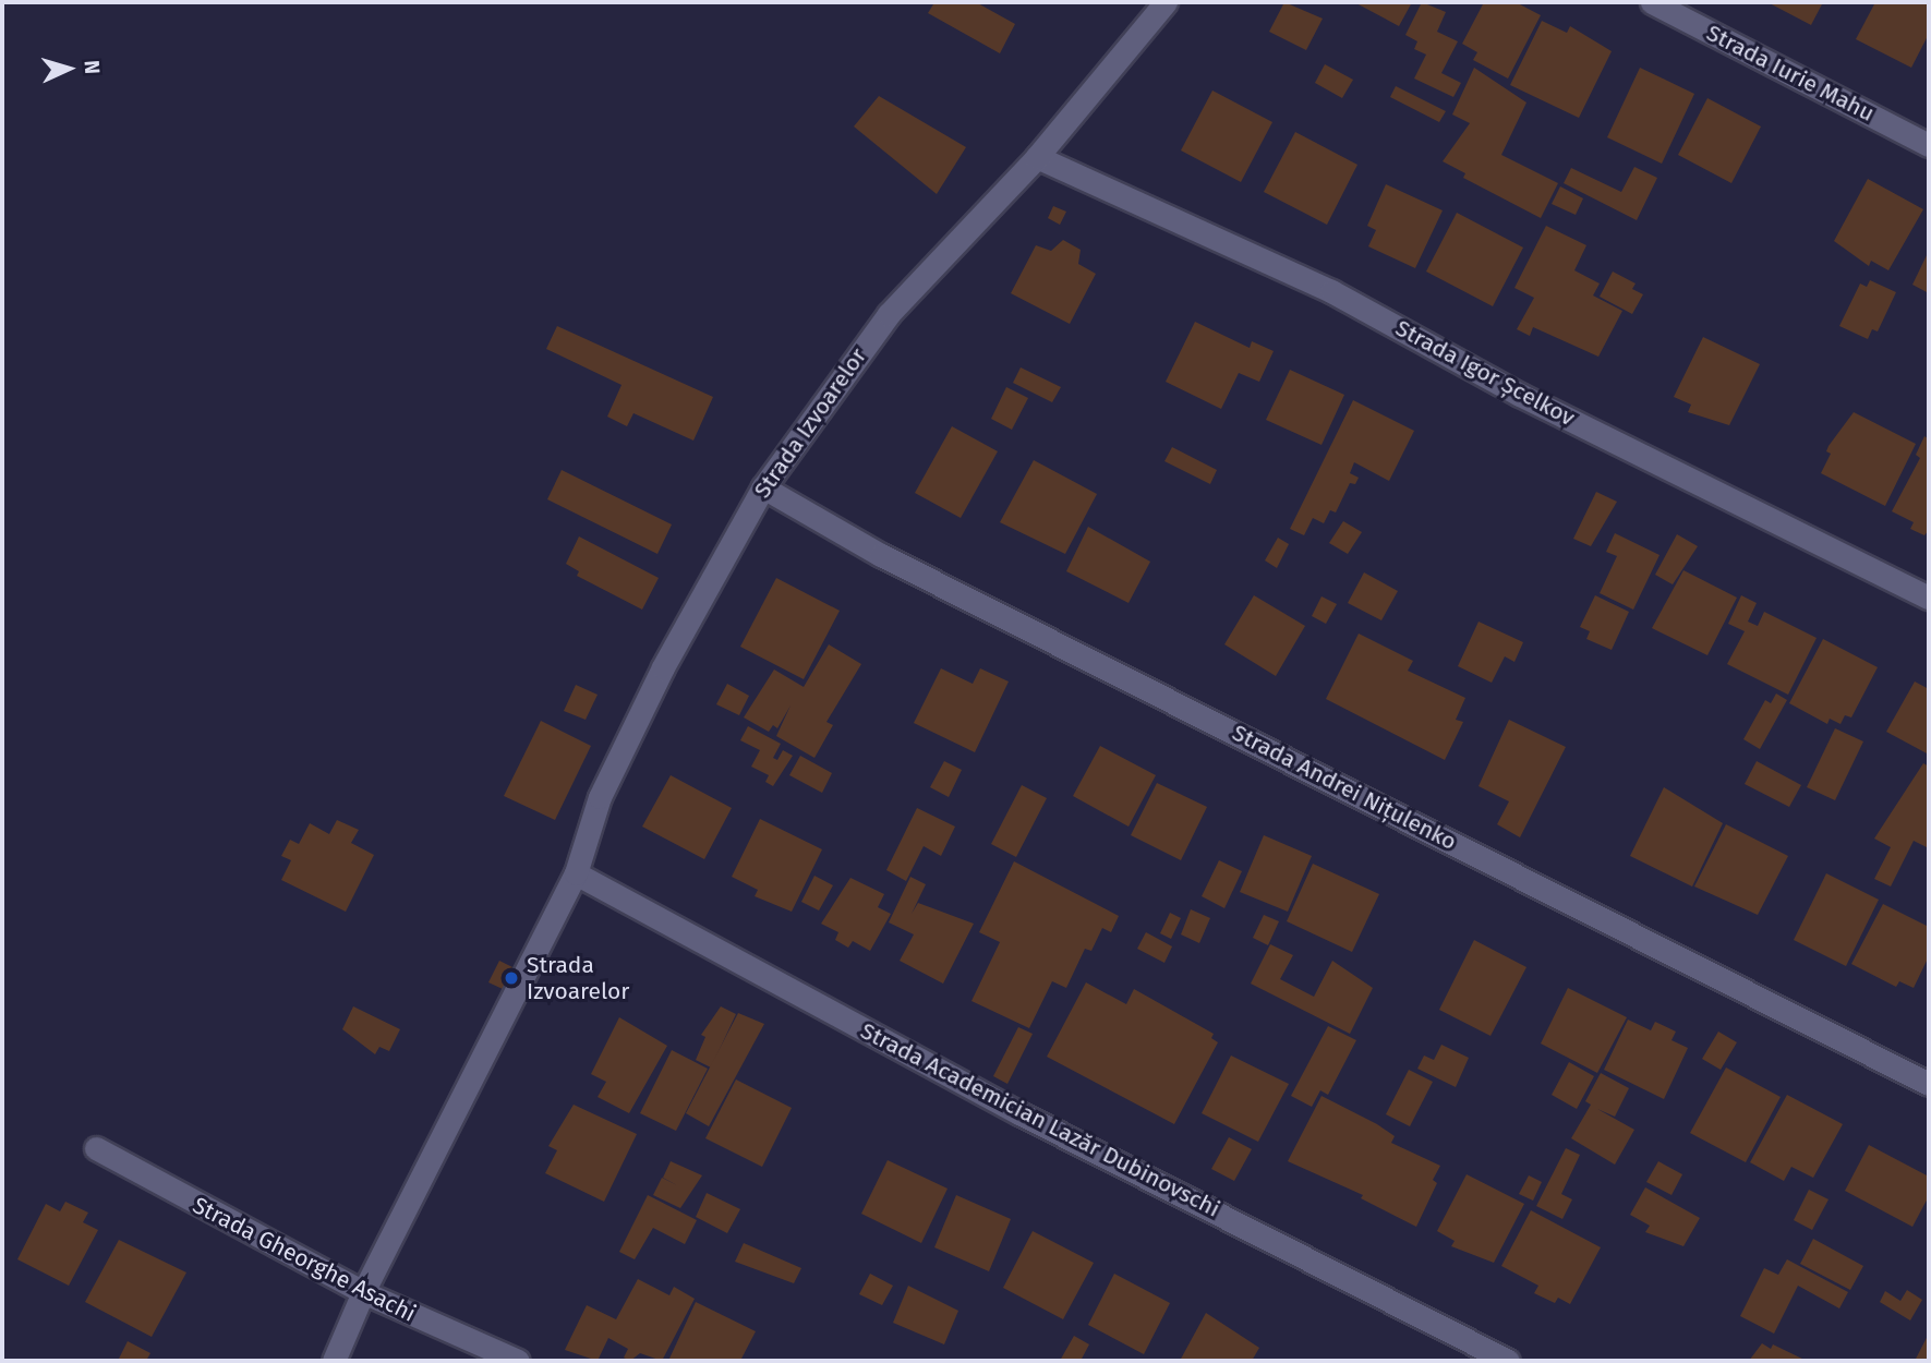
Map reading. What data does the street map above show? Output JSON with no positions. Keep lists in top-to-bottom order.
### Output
{
  "streets": {
    "street": [
      "Strada Iurie Mahu",
      "Strada Igor Șсelkov",
      "Strada Izvoarelor",
      "Strada Andrei Nițulenko",
      "Strada Academician Lazăr Dubinovschi",
      "Strada Gheorghe Asachi"
    ]
  },
  "crossings": [
    ["Strada Igor Șсelkov", "Strada Izvoarelor"],
    ["Strada Izvoarelor", "Strada Andrei Nițulenko"],
    ["Strada Izvoarelor", "Strada Academician Lazăr Dubinovschi"],
    ["Strada Izvoarelor", "Strada Gheorghe Asachi"]
  ],
  "places": ["Strada Izvoarelor"],
  "north": "right"
}
